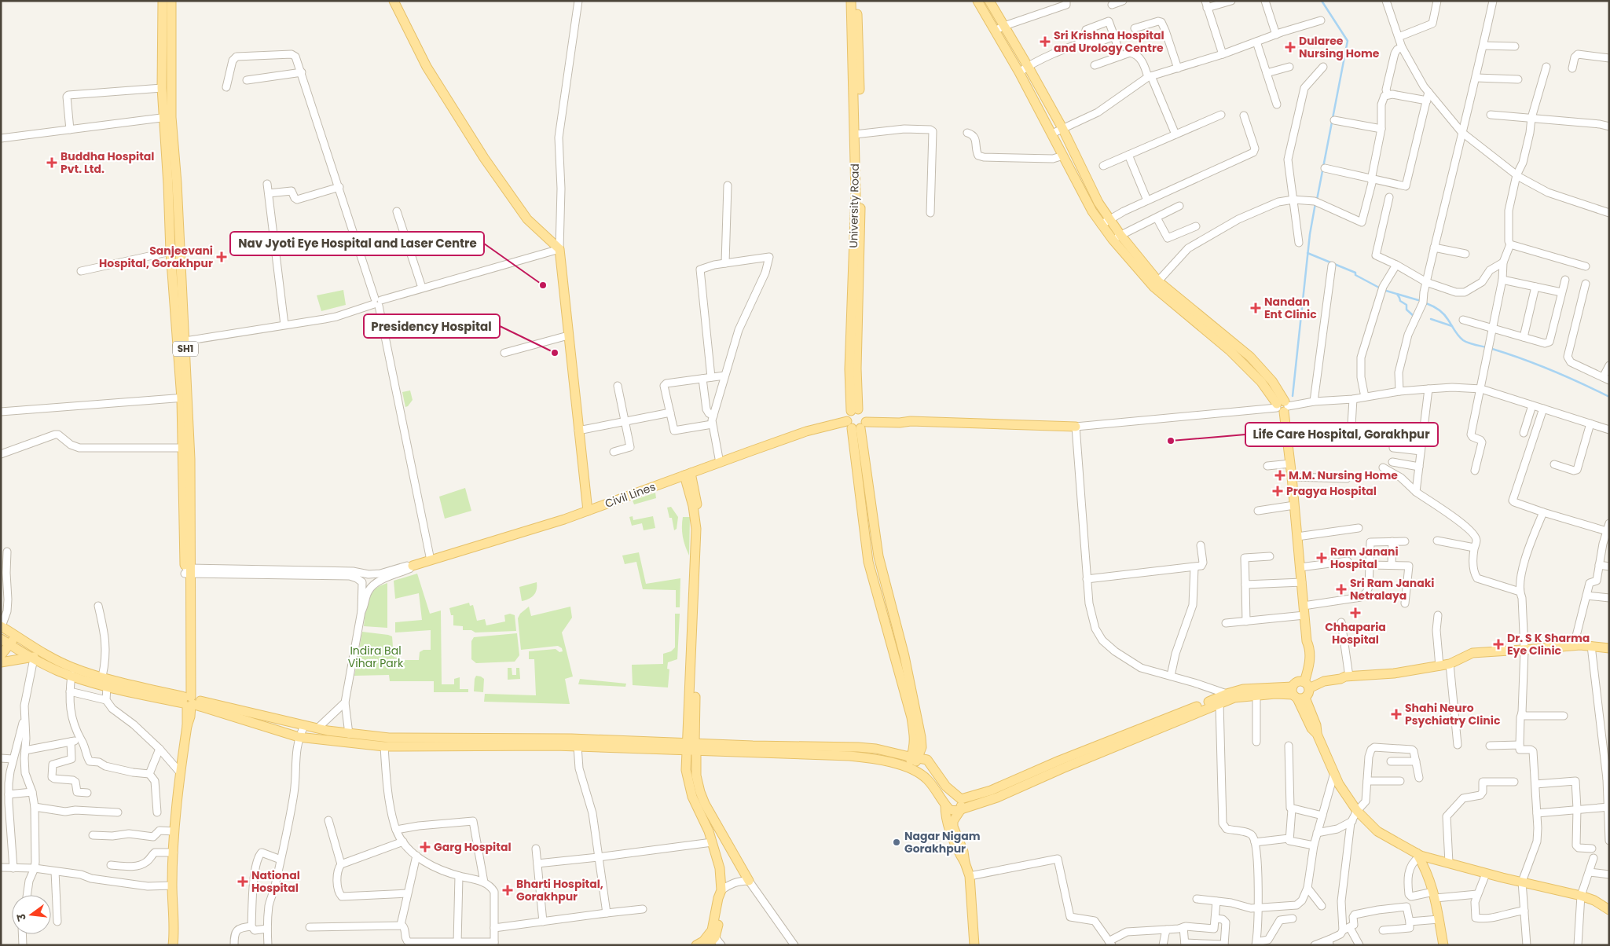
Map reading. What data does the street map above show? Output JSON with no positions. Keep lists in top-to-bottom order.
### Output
{
  "streets": {
    "main road": ["University Road", "SH1", "Civil Lines"]
  },
  "parks": ["Indira Bal Vihar Park"],
  "places": {
    "health": [
      "Sri Krishna Hospital and Urology Centre",
      "Dularee Nursing Home",
      "Buddha Hospital Pvt. Ltd.",
      "Sanjeevani Hospital, Gorakhpur",
      "Nandan Ent Clinic",
      "M.M. Nursing Home",
      "Pragya Hospital",
      "Ram Janani Hospital",
      "Sri Ram Janaki Netralaya",
      "Chhaparia Hospital",
      "Dr. S K Sharma Eye Clinic",
      "Shahi Neuro Psychiatry Clinic",
      "Garg Hospital",
      "National Hospital",
      "Bharti Hospital, Gorakhpur"
    ],
    "other": [
      "Nav Jyoti Eye Hospital and Laser Centre",
      "Presidency Hospital",
      "Life Care Hospital, Gorakhpur",
      "Nagar Nigam Gorakhpur"
    ]
  },
  "north": "left"
}
